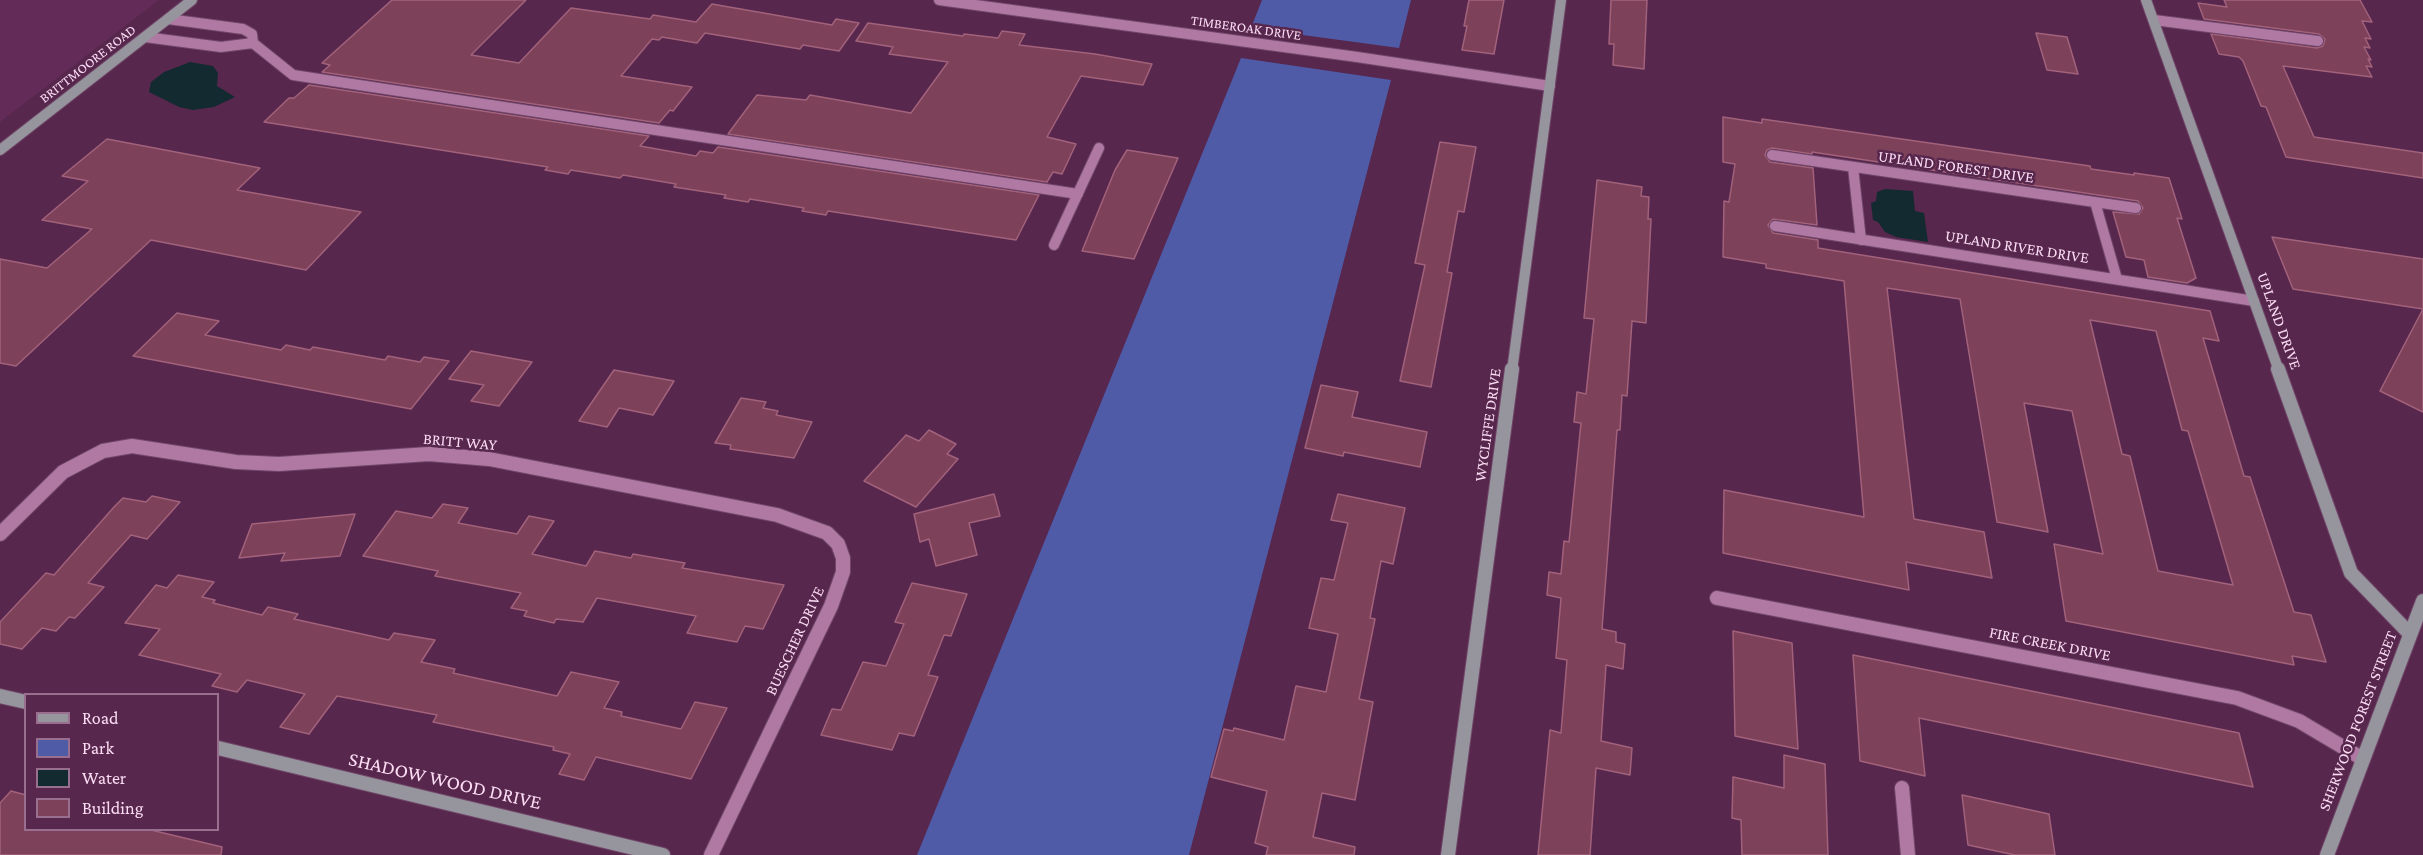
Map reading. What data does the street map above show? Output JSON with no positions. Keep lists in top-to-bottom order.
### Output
{
  "streets": {
    "street": [
      "TIMBEROAK DRIVE",
      "BRITTMOORE ROAD",
      "UPLAND FOREST DRIVE",
      "UPLAND RIVER DRIVE",
      "UPLAND DRIVE",
      "WYCLIFFE DRIVE",
      "BRITT WAY",
      "BUESCHER DRIVE",
      "FIRE CREEK DRIVE",
      "SHERWOOD FOREST STREET",
      "SHADOW WOOD DRIVE"
    ]
  },
  "crossings": [
    ["TIMBEROAK DRIVE", "WYCLIFFE DRIVE"],
    ["UPLAND RIVER DRIVE", "UPLAND DRIVE"],
    ["UPLAND DRIVE", "SHERWOOD FOREST STREET"],
    ["BRITT WAY", "BUESCHER DRIVE"],
    ["FIRE CREEK DRIVE", "SHERWOOD FOREST STREET"]
  ],
  "legend": [
    "Road",
    "Park",
    "Water",
    "Building"
  ]
}
